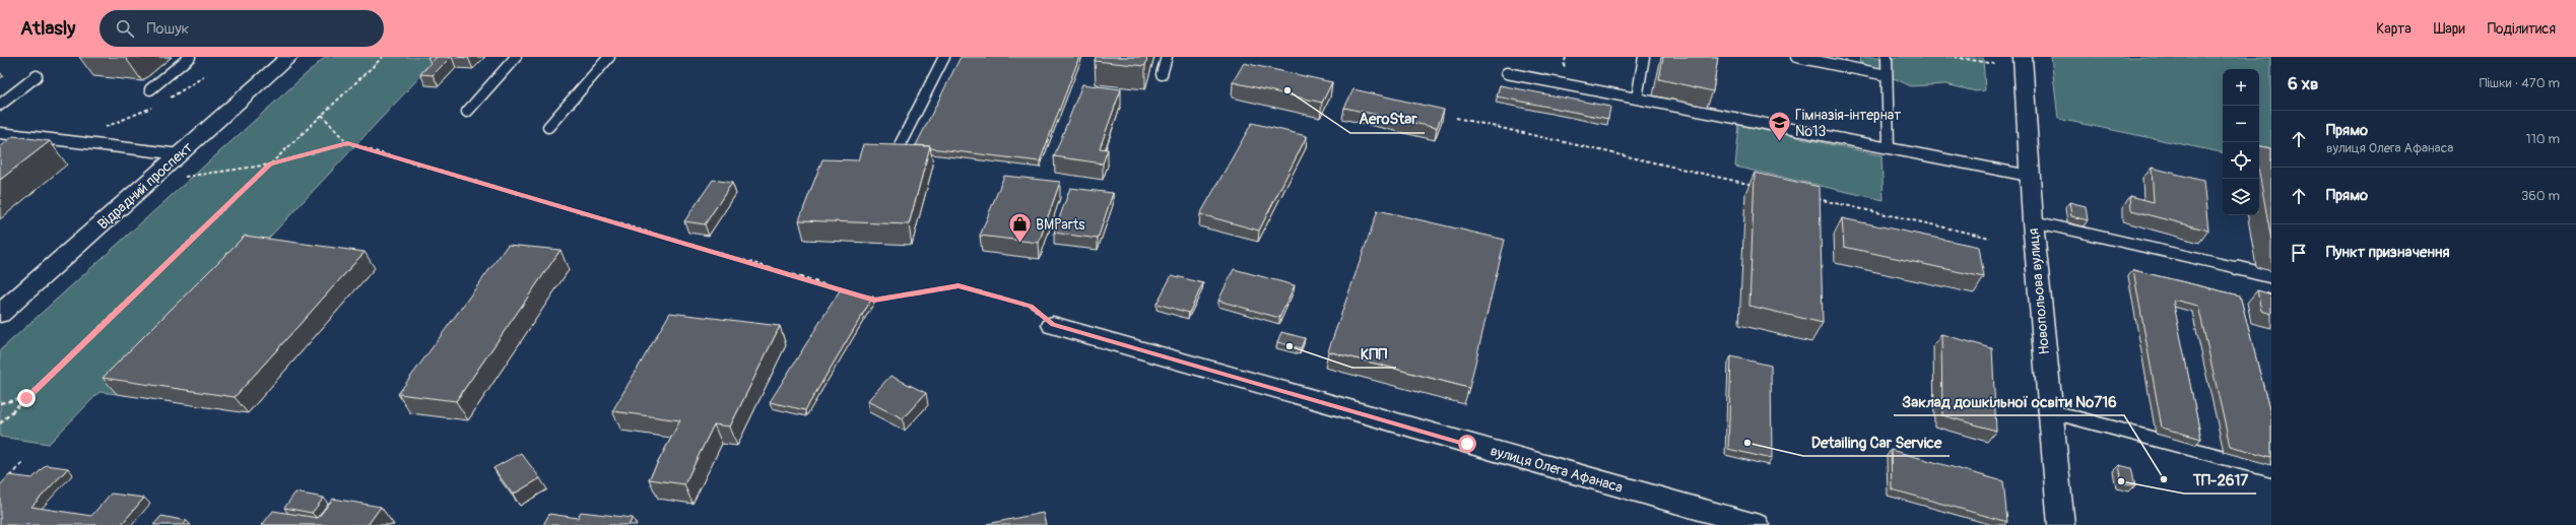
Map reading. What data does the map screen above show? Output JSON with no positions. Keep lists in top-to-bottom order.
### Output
{
  "streets": {
    "street": ["Відрадний проспект", "Новопольова вулиця", "вулиця Олега Афанаса"]
  },
  "places": {
    "other": [
      "AeroStar",
      "КПП",
      "Detailing Car Service",
      "Заклад дошкільної освіти №716",
      "ТП-2617"
    ],
    "school or university": ["Гімназія-інтернат №13"],
    "shop": ["BMParts"]
  },
  "page": {
    "header": "Atlasly",
    "search": "Пошук",
    "nav": ["Карта", "Шари", "Поділитися"],
    "heading": ["6 хв", "Пішки · 470 m"],
    "map_buttons": ["+", "−"],
    "list": [
      ["Прямо", "вулиця Олега Афанаса", "110 m"],
      ["Прямо", "360 m"],
      "Пункт призначення"
    ]
  }
}
